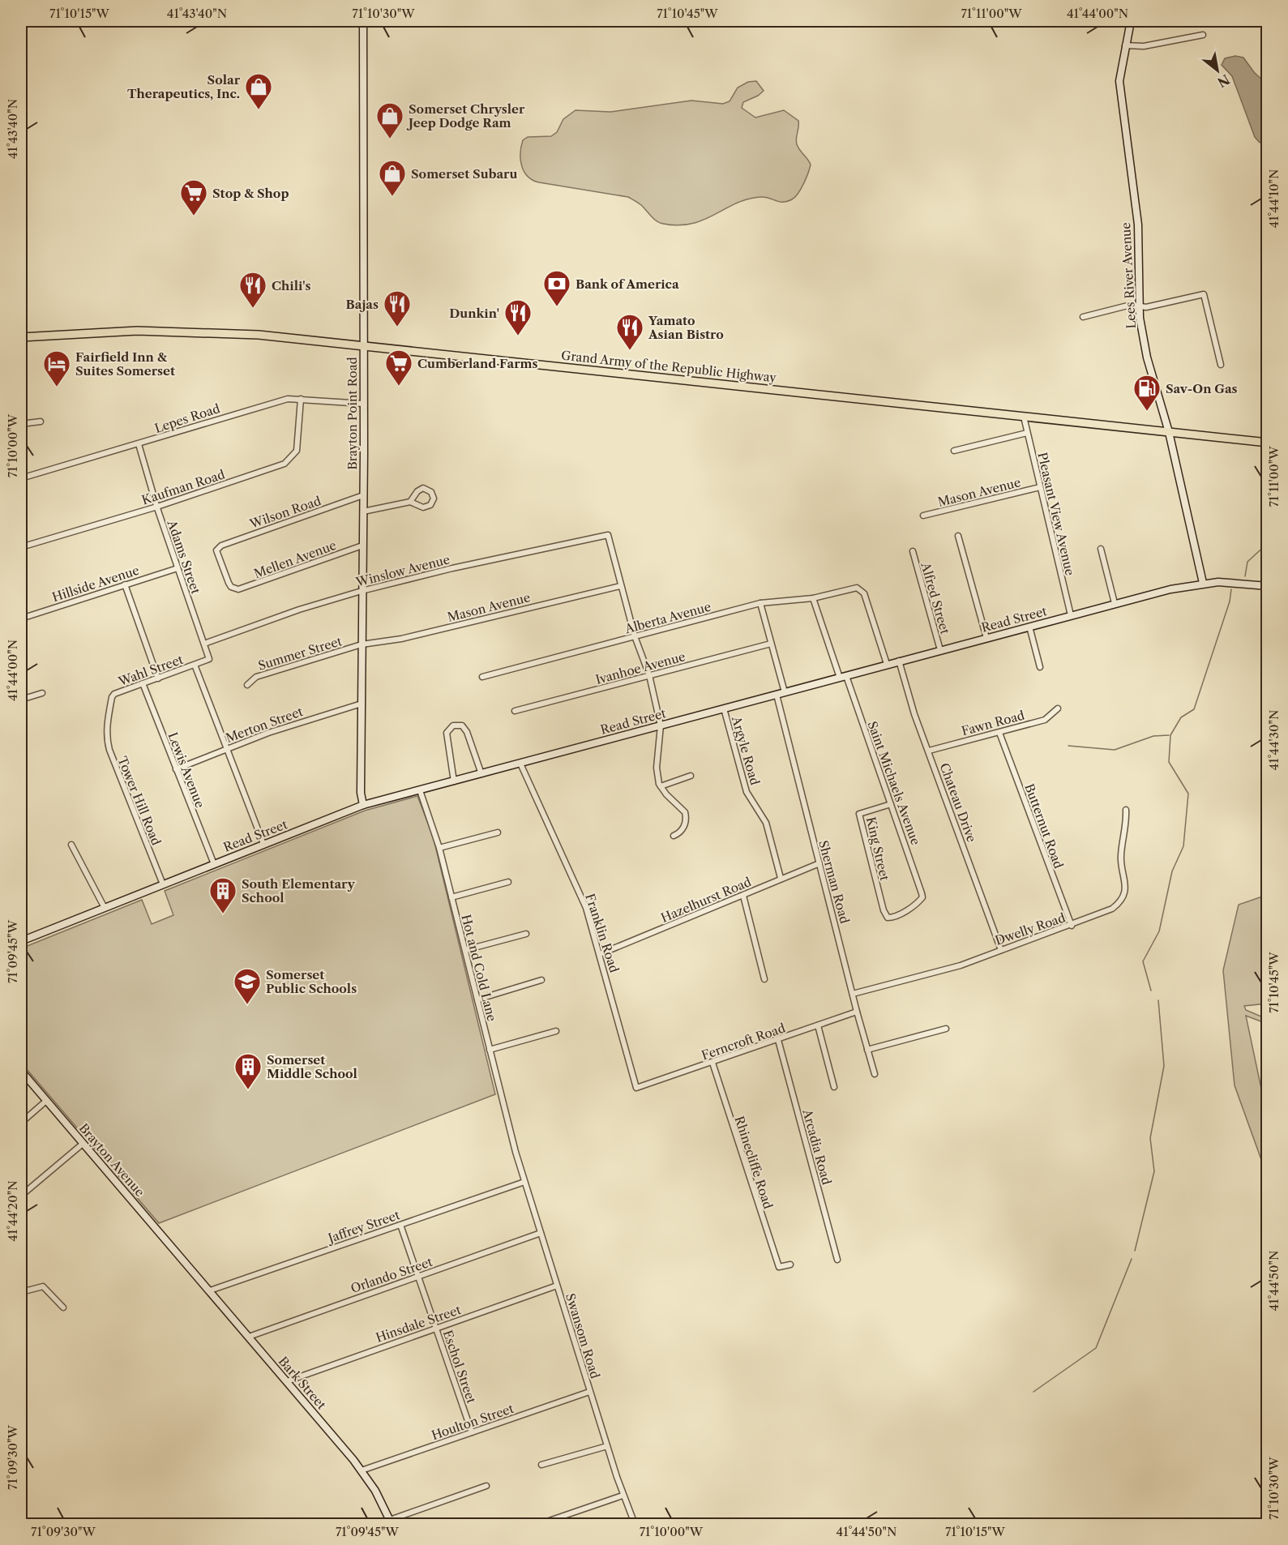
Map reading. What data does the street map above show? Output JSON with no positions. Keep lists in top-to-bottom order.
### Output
{
  "streets": {
    "main road": [
      "Lees River Avenue",
      "Grand Army of the Republic Highway",
      "Brayton Point Road",
      "Read Street",
      "Brayton Avenue",
      "Bark Street"
    ],
    "street": [
      "Lepes Road",
      "Kaufman Road",
      "Mason Avenue",
      "Wilson Road",
      "Pleasant View Avenue",
      "Adams Street",
      "Mellen Avenue",
      "Winslow Avenue",
      "Hillside Avenue",
      "Alfred Street",
      "Alberta Avenue",
      "Summer Street",
      "Ivanhoe Avenue",
      "Wahl Street",
      "Fawn Road",
      "Merton Street",
      "Argyle Road",
      "Lewis Avenue",
      "Saint Michaels Avenue",
      "Tower Hill Road",
      "Chateau Drive",
      "Butternut Road",
      "King Street",
      "Sherman Road",
      "Hazelhurst Road",
      "Dwelly Road",
      "Franklin Road",
      "Hot and Cold Lane",
      "Ferncroft Road",
      "Arcadia Road",
      "Rhinecliffe Road",
      "Jaffrey Street",
      "Orlando Street",
      "Hinsdale Street",
      "Swansom Road",
      "Eschol Street",
      "Houlton Street"
    ]
  },
  "crossings": [
    ["Lees River Avenue", "Grand Army of the Republic Highway"],
    ["Lees River Avenue", "Read Street"],
    ["Grand Army of the Republic Highway", "Brayton Point Road"],
    ["Grand Army of the Republic Highway", "Pleasant View Avenue"],
    ["Brayton Point Road", "Lepes Road"],
    ["Brayton Point Road", "Mason Avenue"],
    ["Brayton Point Road", "Wilson Road"],
    ["Brayton Point Road", "Mellen Avenue"],
    ["Brayton Point Road", "Winslow Avenue"],
    ["Brayton Point Road", "Read Street"],
    ["Brayton Point Road", "Summer Street"],
    ["Brayton Point Road", "Merton Street"],
    ["Lepes Road", "Kaufman Road"],
    ["Lepes Road", "Adams Street"],
    ["Kaufman Road", "Adams Street"],
    ["Mason Avenue", "Pleasant View Avenue"],
    ["Mason Avenue", "Winslow Avenue"],
    ["Mason Avenue", "Summer Street"],
    ["Wilson Road", "Mellen Avenue"],
    ["Pleasant View Avenue", "Read Street"],
    ["Adams Street", "Winslow Avenue"],
    ["Adams Street", "Hillside Avenue"],
    ["Adams Street", "Wahl Street"],
    ["Alfred Street", "Read Street"],
    ["Alberta Avenue", "Read Street"],
    ["Alberta Avenue", "Saint Michaels Avenue"],
    ["Read Street", "Argyle Road"],
    ["Read Street", "Lewis Avenue"],
    ["Read Street", "Saint Michaels Avenue"],
    ["Read Street", "Tower Hill Road"],
    ["Read Street", "Chateau Drive"],
    ["Read Street", "Sherman Road"],
    ["Read Street", "Franklin Road"],
    ["Read Street", "Hot and Cold Lane"],
    ["Wahl Street", "Lewis Avenue"],
    ["Wahl Street", "Tower Hill Road"],
    ["Fawn Road", "Chateau Drive"],
    ["Fawn Road", "Butternut Road"],
    ["Merton Street", "Lewis Avenue"],
    ["Argyle Road", "Hazelhurst Road"],
    ["Saint Michaels Avenue", "King Street"],
    ["Chateau Drive", "Dwelly Road"],
    ["Butternut Road", "Dwelly Road"],
    ["Sherman Road", "Hazelhurst Road"],
    ["Sherman Road", "Dwelly Road"],
    ["Sherman Road", "Ferncroft Road"],
    ["Hazelhurst Road", "Franklin Road"],
    ["Franklin Road", "Ferncroft Road"],
    ["Hot and Cold Lane", "Swansom Road"],
    ["Ferncroft Road", "Arcadia Road"],
    ["Ferncroft Road", "Rhinecliffe Road"],
    ["Brayton Avenue", "Bark Street"],
    ["Jaffrey Street", "Swansom Road"],
    ["Jaffrey Street", "Eschol Street"],
    ["Jaffrey Street", "Bark Street"],
    ["Orlando Street", "Swansom Road"],
    ["Orlando Street", "Eschol Street"],
    ["Orlando Street", "Bark Street"],
    ["Hinsdale Street", "Swansom Road"],
    ["Hinsdale Street", "Eschol Street"],
    ["Hinsdale Street", "Bark Street"],
    ["Swansom Road", "Houlton Street"],
    ["Eschol Street", "Houlton Street"],
    ["Bark Street", "Houlton Street"]
  ],
  "places": {
    "shop": ["Solar Therapeutics, Inc.", "Somerset Chrysler Jeep Dodge Ram", "Somerset Subaru"],
    "supermarket": ["Stop & Shop", "Cumberland Farms"],
    "bank": ["Bank of America"],
    "restaurant": [
      "Chili's",
      "Bajas",
      "Dunkin'",
      "Yamato Asian Bistro"
    ],
    "hotel": ["Fairfield Inn & Suites Somerset"],
    "fuel station": ["Sav-On Gas"],
    "building": ["South Elementary School", "Somerset Middle School"],
    "school or university": ["Somerset Public Schools"]
  },
  "north": "bottom right",
  "coordinates": [
    "71°10'15\"W",
    "41°43'40\"N",
    "71°10'30\"W",
    "71°10'45\"W",
    "71°11'00\"W",
    "41°44'00\"N",
    "41°44'10\"N",
    "71°10'00\"W",
    "41°44'30\"N",
    "71°09'45\"W",
    "41°44'20\"N",
    "41°44'50\"N",
    "71°09'30\"W"
  ]
}
